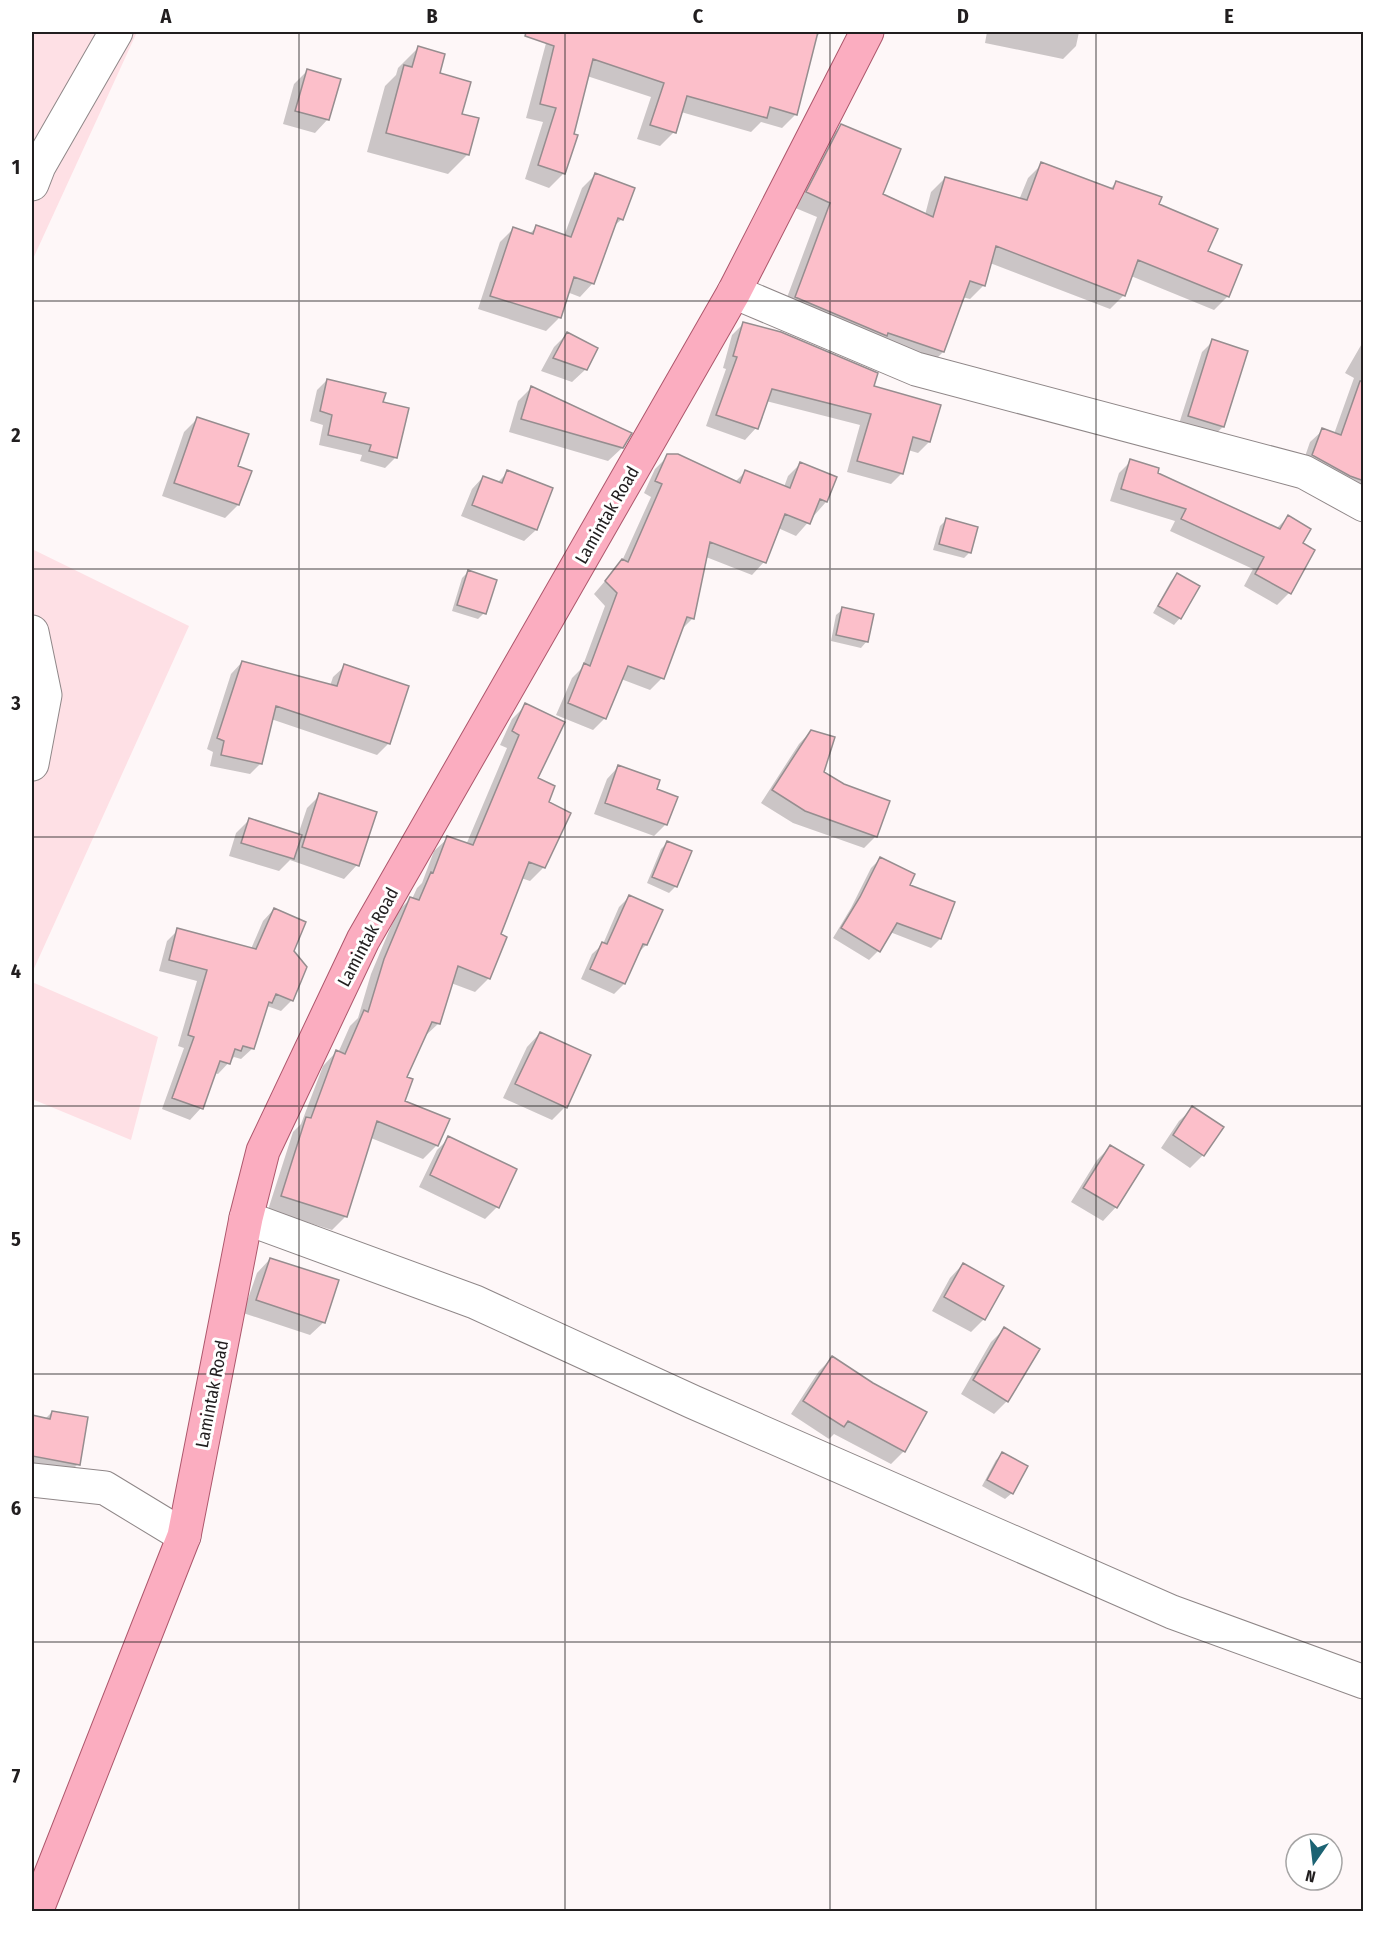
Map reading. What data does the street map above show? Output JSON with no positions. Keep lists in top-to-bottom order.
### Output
{
  "streets": {
    "main road": ["Lamintak Road"]
  },
  "north": "bottom",
  "grid": {
    "columns": [
      "A",
      "B",
      "C",
      "D",
      "E"
    ],
    "rows": [
      "1",
      "2",
      "3",
      "4",
      "5",
      "6",
      "7"
    ]
  }
}
